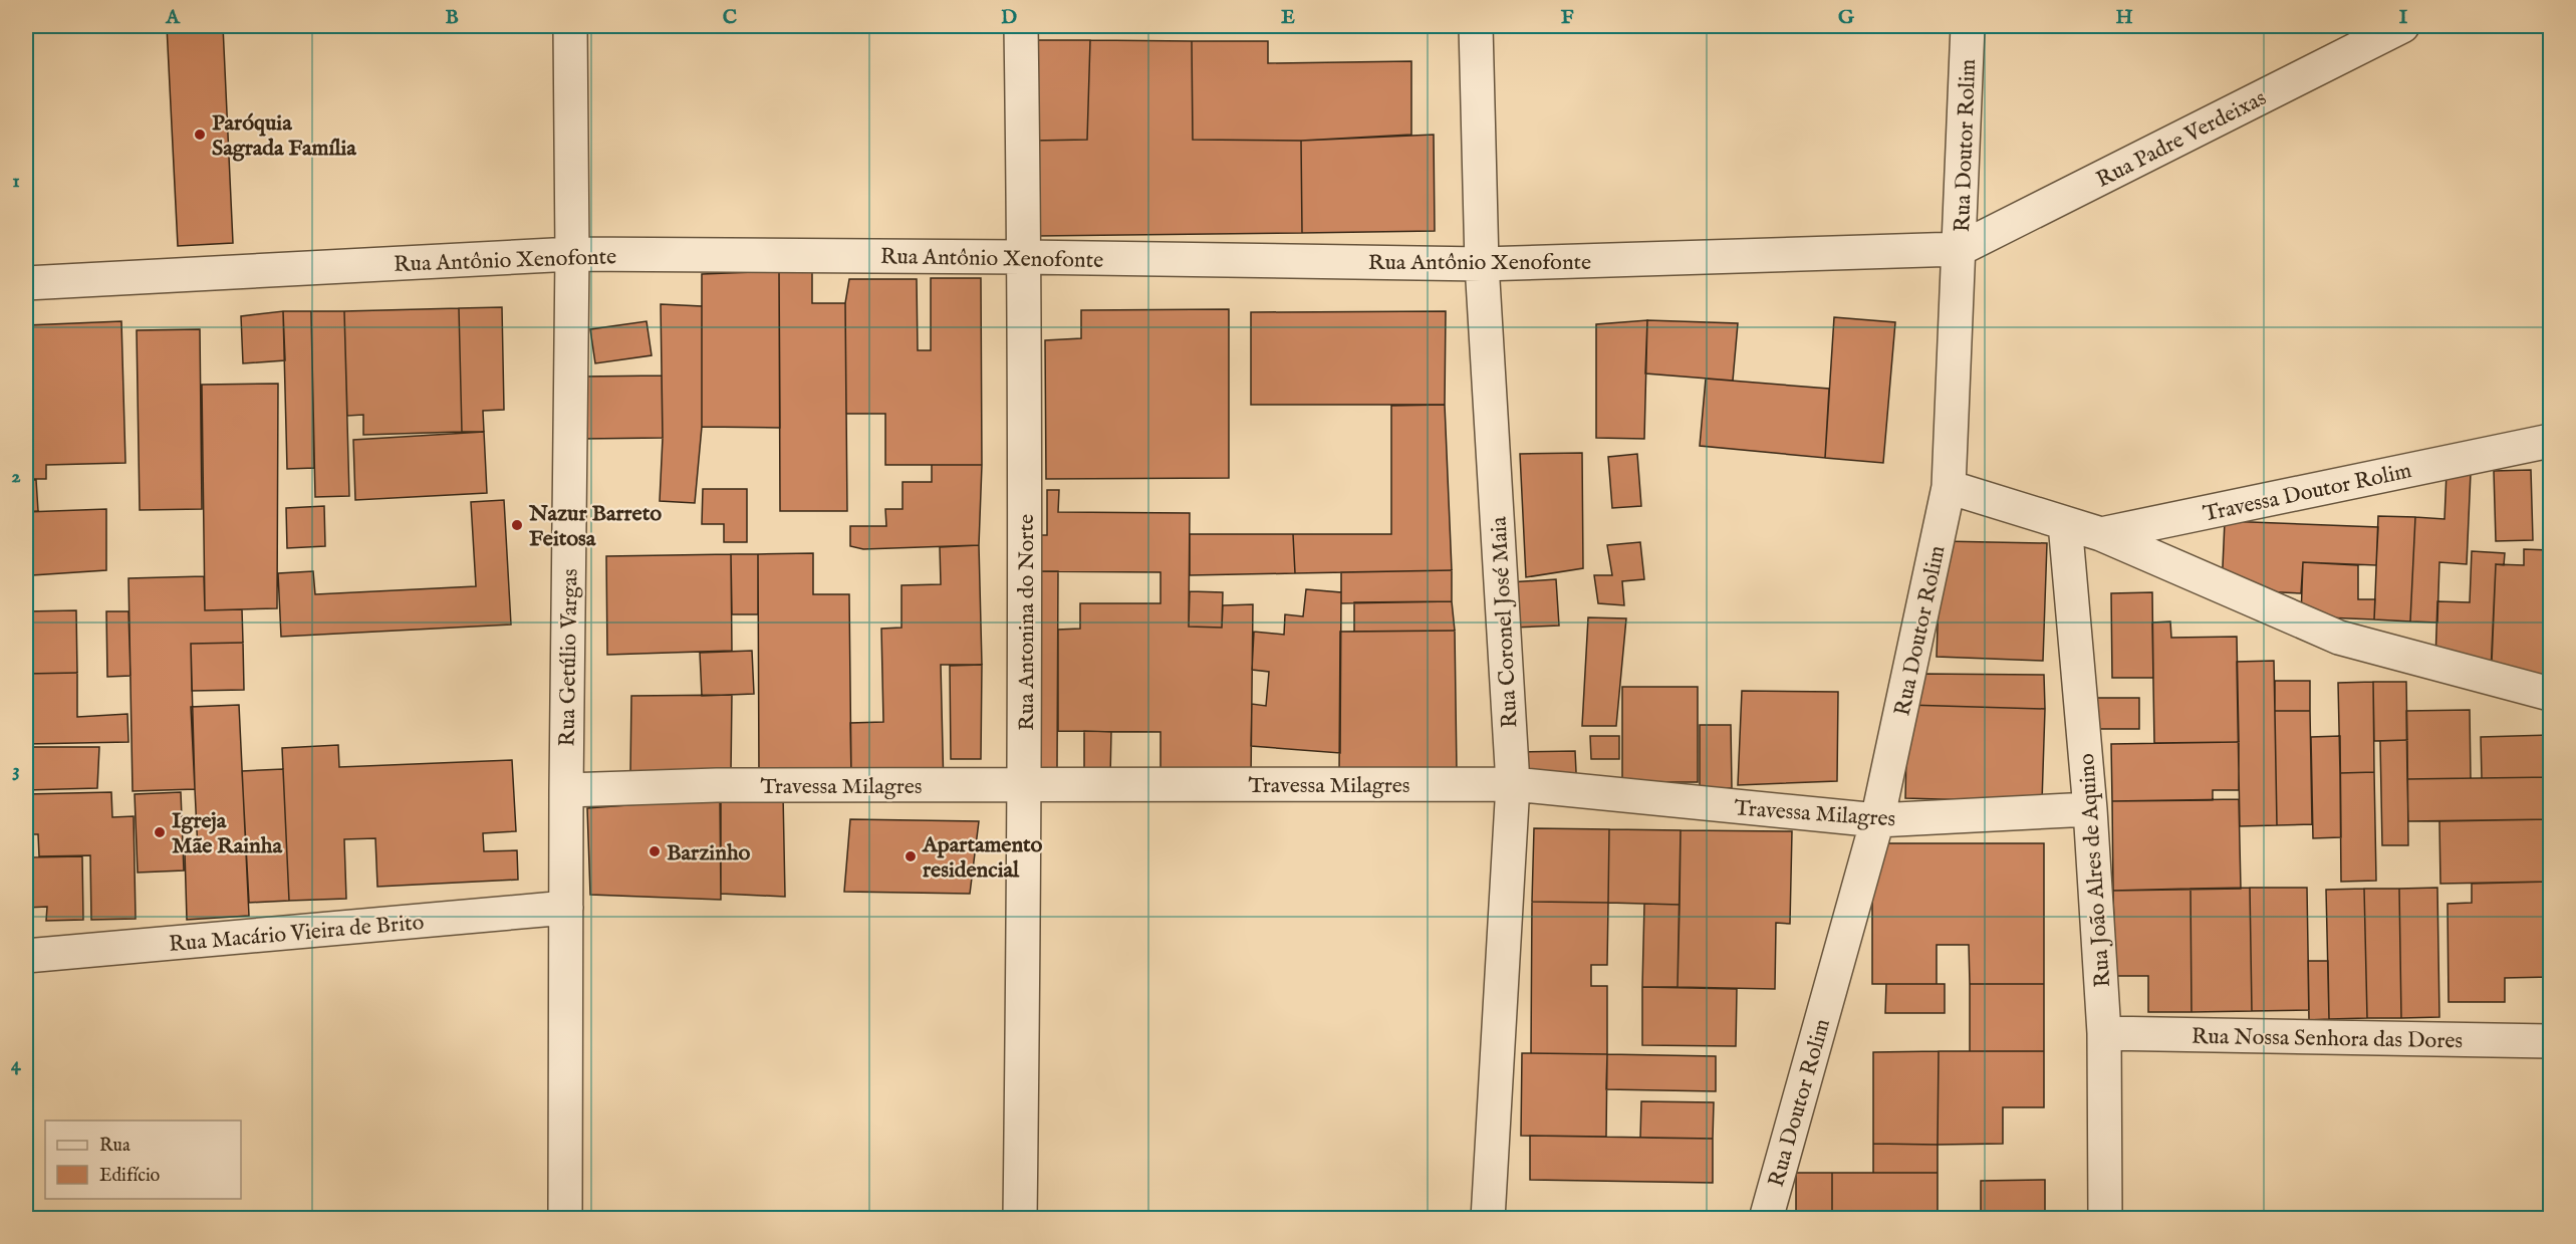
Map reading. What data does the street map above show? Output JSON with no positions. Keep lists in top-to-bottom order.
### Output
{
  "streets": {
    "street": [
      "Rua Padre Verdeixas",
      "Rua Doutor Rolim",
      "Rua Antônio Xenofonte",
      "Travessa Doutor Rolim",
      "Rua Antonina do Norte",
      "Rua Coronel José Maia",
      "Rua Getúlio Vargas",
      "Travessa Milagres",
      "Rua João Alres de Aquino",
      "Rua Macário Vieira de Brito",
      "Rua Nossa Senhora das Dores"
    ]
  },
  "crossings": [
    ["Rua Padre Verdeixas", "Rua Doutor Rolim"],
    ["Rua Padre Verdeixas", "Rua Antônio Xenofonte"],
    ["Rua Doutor Rolim", "Rua Antônio Xenofonte"],
    ["Rua Doutor Rolim", "Travessa Doutor Rolim"],
    ["Rua Doutor Rolim", "Travessa Milagres"],
    ["Rua Antônio Xenofonte", "Rua Antonina do Norte"],
    ["Rua Antônio Xenofonte", "Rua Coronel José Maia"],
    ["Rua Antônio Xenofonte", "Rua Getúlio Vargas"],
    ["Travessa Doutor Rolim", "Rua João Alres de Aquino"],
    ["Rua Antonina do Norte", "Travessa Milagres"],
    ["Rua Coronel José Maia", "Travessa Milagres"],
    ["Rua Getúlio Vargas", "Travessa Milagres"],
    ["Rua Getúlio Vargas", "Rua Macário Vieira de Brito"],
    ["Travessa Milagres", "Rua João Alres de Aquino"],
    ["Rua João Alres de Aquino", "Rua Nossa Senhora das Dores"]
  ],
  "places": [
    "Paróquia Sagrada Família",
    "Nazur Barreto Feitosa",
    "Igreja Mãe Rainha",
    "Barzinho",
    "Apartamento residencial"
  ],
  "legend": ["Rua", "Edifício"],
  "grid": {
    "columns": [
      "A",
      "B",
      "C",
      "D",
      "E",
      "F",
      "G",
      "H",
      "I"
    ],
    "rows": [
      "1",
      "2",
      "3",
      "4"
    ]
  }
}
